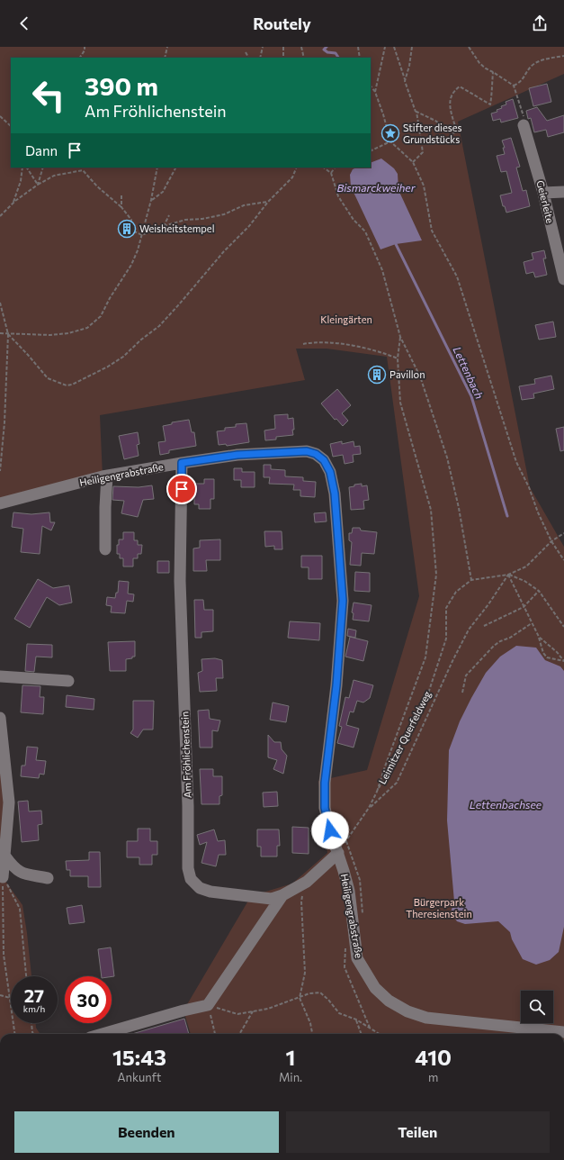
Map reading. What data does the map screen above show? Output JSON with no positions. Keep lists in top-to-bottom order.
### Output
{
  "streets": {
    "street": ["Geierleite", "Heiligengrabstraße", "Am Fröhlichenstein"],
    "path": ["Leimitzer Querfeldweg"]
  },
  "crossings": [
    ["Heiligengrabstraße", "Leimitzer Querfeldweg"],
    ["Heiligengrabstraße", "Am Fröhlichenstein"],
    ["Leimitzer Querfeldweg", "Am Fröhlichenstein"]
  ],
  "water": ["Bismarckweiher", "Lettenbach", "Lettenbachsee"],
  "parks": ["Kleingärten", "Bürgerpark Theresienstein"],
  "places": {
    "place": ["Stifter dieses Grundstücks"],
    "building": ["Weisheitstempel", "Pavillon"]
  },
  "page": {
    "header": "Routely",
    "turn": ["390 m", "Am Fröhlichenstein"],
    "then": "Dann",
    "speed": "27 km/h",
    "limit": "30",
    "eta": [
      "15:43",
      "Ankunft",
      "1",
      "Min.",
      "410",
      "m"
    ],
    "buttons": ["Beenden", "Teilen"]
  }
}
